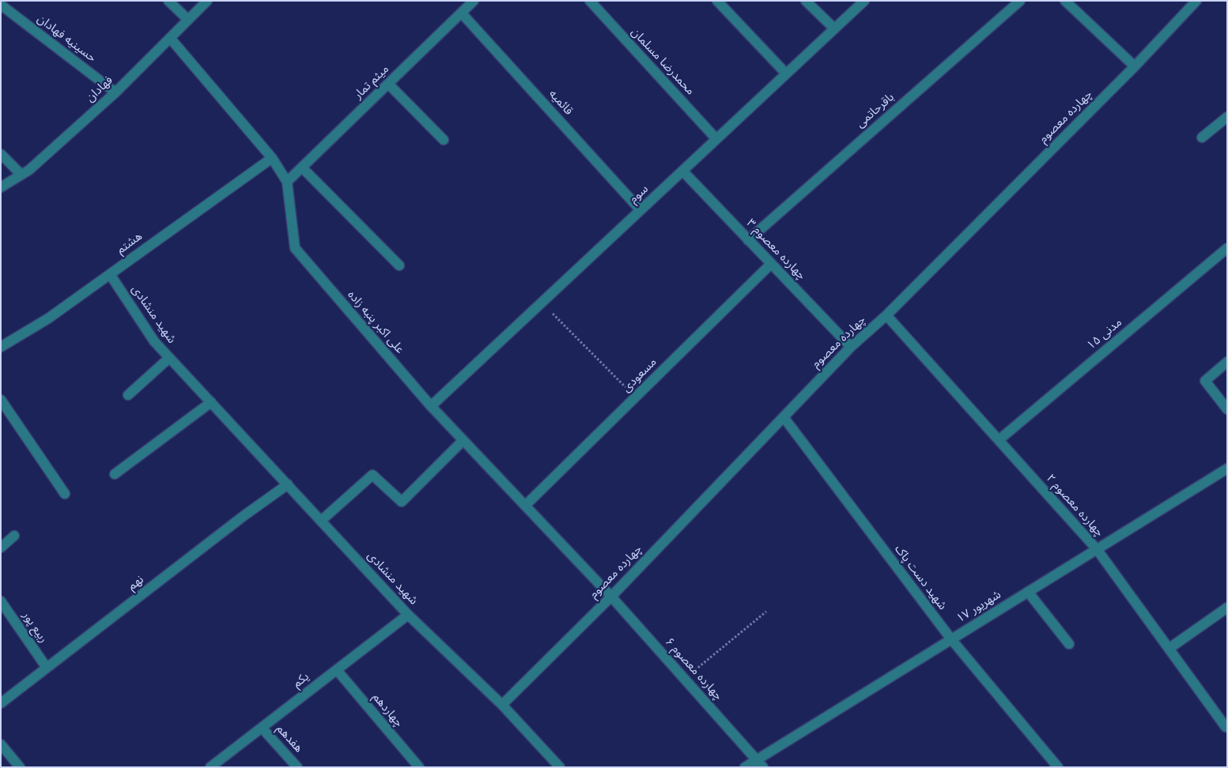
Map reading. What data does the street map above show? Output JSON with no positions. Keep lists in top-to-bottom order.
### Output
{
  "streets": {
    "street": [
      "حسینیه فهادان",
      "محمدرضا مسلمان",
      "میثم تمار",
      "فهادان",
      "قائمیه",
      "باقرحاتمی",
      "چهارده معصوم",
      "سوم",
      "هشتم",
      "چهارده معصوم ۳",
      "شهید منشادی",
      "علی اکبر پنبه زاده",
      "مدنی ۱۵",
      "مسعودی",
      "چهارده معصوم ۲",
      "شهید دست پاک",
      "نهم",
      "۱۷ شهریور",
      "ربیع پور",
      "چهارده معصوم ۶",
      "یکم",
      "چهاردهم",
      "هفدهم"
    ]
  },
  "crossings": [
    ["حسینیه فهادان", "فهادان"],
    ["محمدرضا مسلمان", "سوم"],
    ["میثم تمار", "قائمیه"],
    ["میثم تمار", "علی اکبر پنبه زاده"],
    ["فهادان", "علی اکبر پنبه زاده"],
    ["قائمیه", "سوم"],
    ["باقرحاتمی", "چهارده معصوم ۳"],
    ["چهارده معصوم", "چهارده معصوم ۳"],
    ["چهارده معصوم", "شهید منشادی"],
    ["چهارده معصوم", "علی اکبر پنبه زاده"],
    ["چهارده معصوم", "چهارده معصوم ۲"],
    ["چهارده معصوم", "شهید دست پاک"],
    ["چهارده معصوم", "چهارده معصوم ۶"],
    ["سوم", "چهارده معصوم ۳"],
    ["سوم", "علی اکبر پنبه زاده"],
    ["هشتم", "شهید منشادی"],
    ["هشتم", "علی اکبر پنبه زاده"],
    ["چهارده معصوم ۳", "مسعودی"],
    ["شهید منشادی", "نهم"],
    ["شهید منشادی", "یکم"],
    ["علی اکبر پنبه زاده", "مسعودی"],
    ["علی اکبر پنبه زاده", "چهارده معصوم ۶"],
    ["مدنی ۱۵", "چهارده معصوم ۲"],
    ["چهارده معصوم ۲", "۱۷ شهریور"],
    ["شهید دست پاک", "۱۷ شهریور"],
    ["نهم", "ربیع پور"],
    ["۱۷ شهریور", "چهارده معصوم ۶"],
    ["یکم", "چهاردهم"],
    ["یکم", "هفدهم"]
  ]
}
